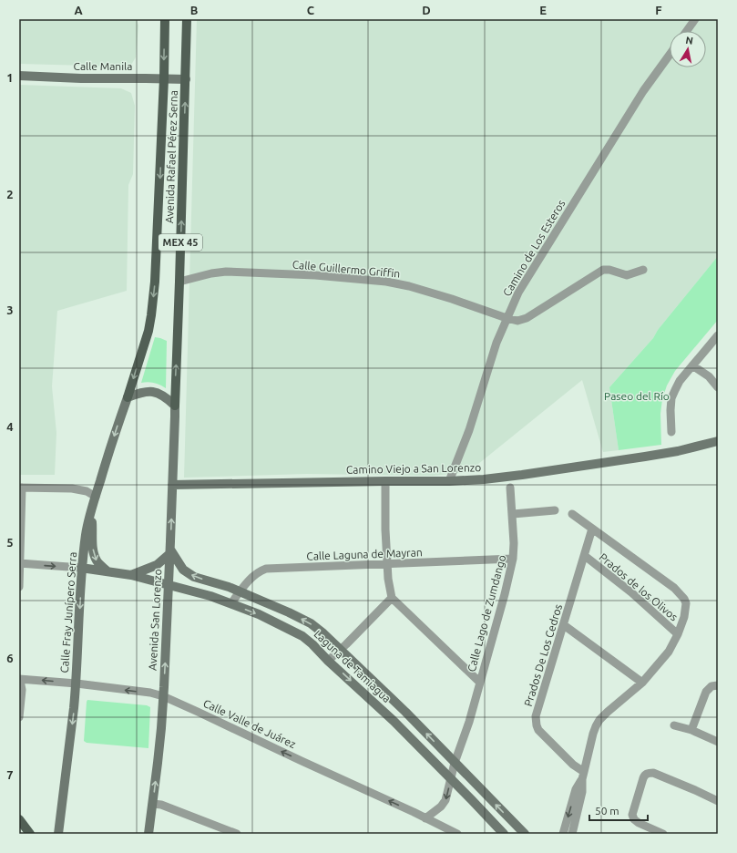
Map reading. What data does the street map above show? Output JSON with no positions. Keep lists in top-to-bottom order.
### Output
{
  "streets": {
    "main road": [
      "Calle Manila",
      "Avenida Rafael Pérez Serna",
      "MEX 45",
      "Camino Viejo a San Lorenzo",
      "Calle Fray Junípero Serra",
      "Avenida San Lorenzo",
      "Laguna de Tamiagua"
    ],
    "street": [
      "Camino de Los Esteros",
      "Calle Guillermo Griffin",
      "Calle Laguna de Mayran",
      "Prados de los Olivos",
      "Calle Lago de Zumdango",
      "Prados De Los Cedros",
      "Calle Valle de Juárez"
    ]
  },
  "crossings": [
    ["Calle Manila", "Avenida Rafael Pérez Serna"],
    ["Avenida Rafael Pérez Serna", "Calle Guillermo Griffin"],
    ["Avenida Rafael Pérez Serna", "Calle Fray Junípero Serra"],
    ["Avenida Rafael Pérez Serna", "Avenida San Lorenzo"],
    ["Camino de Los Esteros", "Calle Guillermo Griffin"],
    ["Camino de Los Esteros", "Camino Viejo a San Lorenzo"],
    ["Camino Viejo a San Lorenzo", "Avenida San Lorenzo"],
    ["Calle Laguna de Mayran", "Calle Lago de Zumdango"],
    ["Calle Laguna de Mayran", "Laguna de Tamiagua"],
    ["Prados de los Olivos", "Prados De Los Cedros"],
    ["Calle Fray Junípero Serra", "Laguna de Tamiagua"],
    ["Calle Fray Junípero Serra", "Calle Valle de Juárez"],
    ["Calle Lago de Zumdango", "Laguna de Tamiagua"],
    ["Calle Lago de Zumdango", "Calle Valle de Juárez"],
    ["Avenida San Lorenzo", "Laguna de Tamiagua"],
    ["Avenida San Lorenzo", "Calle Valle de Juárez"]
  ],
  "one_way": ["Calle Fray Junípero Serra", "Avenida San Lorenzo", "Calle Valle de Juárez"],
  "parks": ["Paseo del Río"],
  "scale_bar": "50 m",
  "north": "top",
  "grid": {
    "columns": [
      "A",
      "B",
      "C",
      "D",
      "E",
      "F"
    ],
    "rows": [
      "1",
      "2",
      "3",
      "4",
      "5",
      "6",
      "7"
    ]
  }
}
